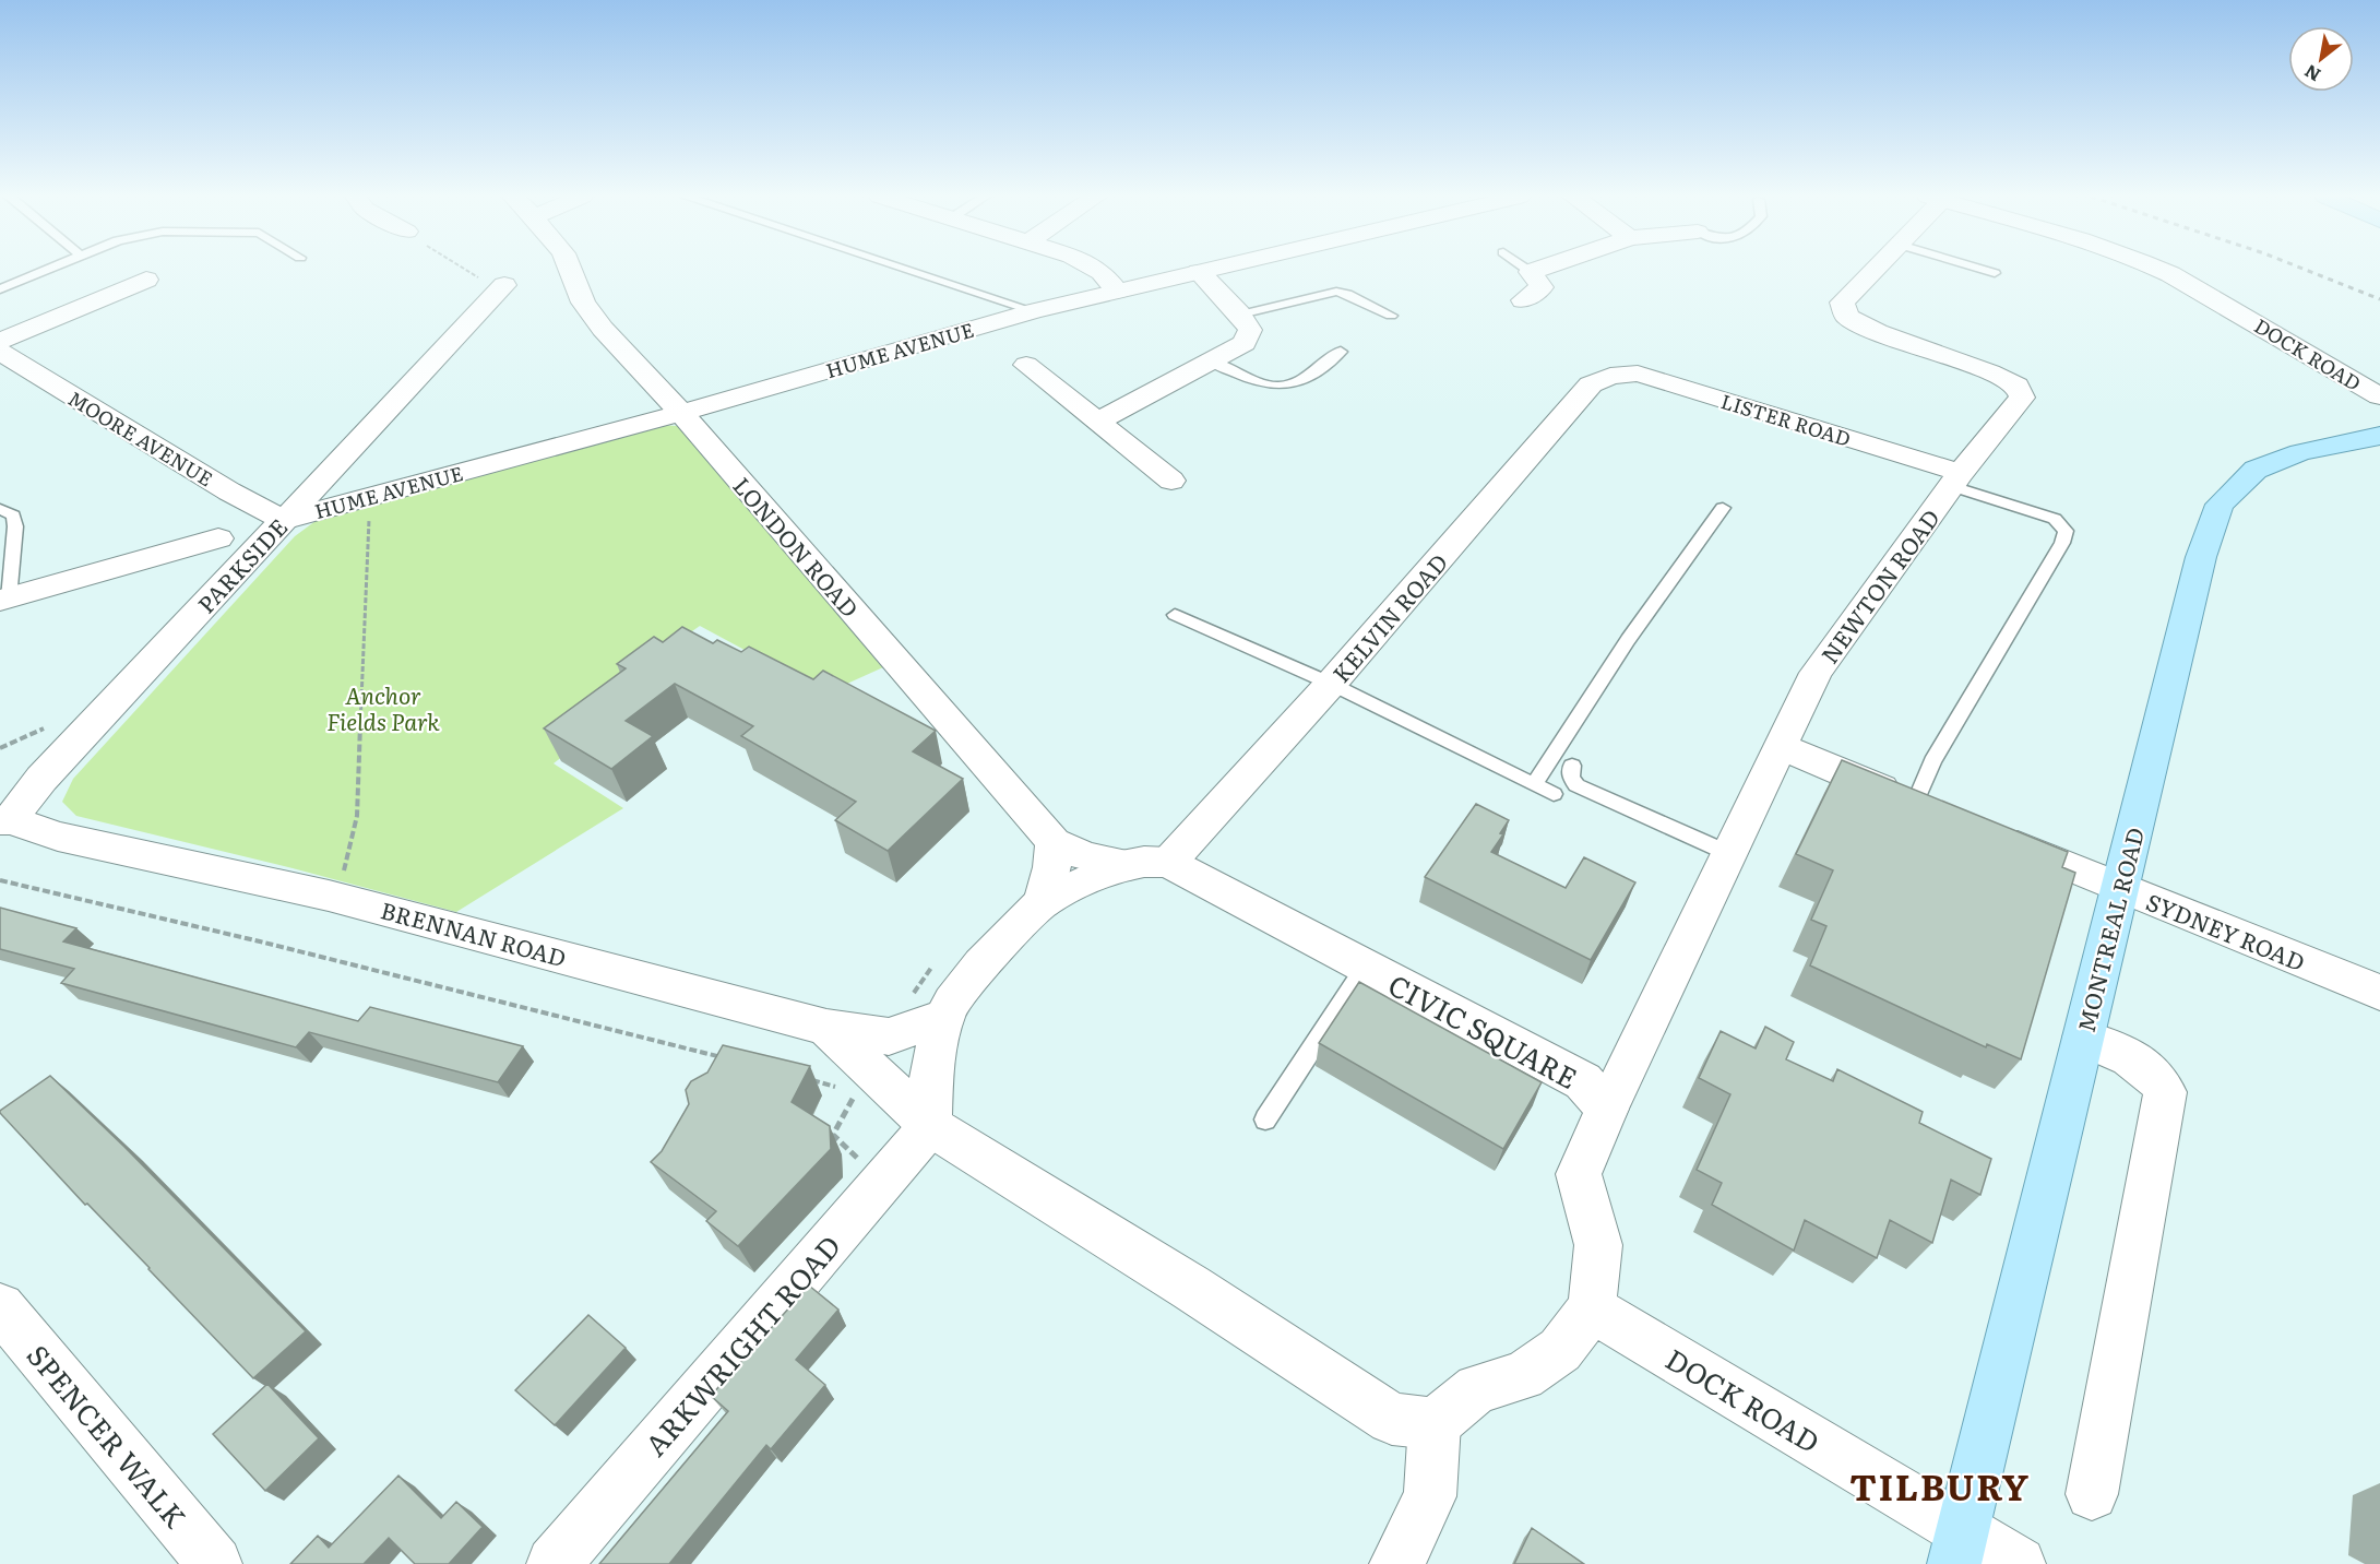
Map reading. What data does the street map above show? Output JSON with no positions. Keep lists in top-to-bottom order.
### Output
{
  "streets": {
    "main road": ["MONTREAL ROAD"],
    "street": [
      "HUME AVENUE",
      "DOCK ROAD",
      "LISTER ROAD",
      "MOORE AVENUE",
      "LONDON ROAD",
      "PARKSIDE",
      "NEWTON ROAD",
      "KELVIN ROAD",
      "SYDNEY ROAD",
      "BRENNAN ROAD",
      "CIVIC SQUARE",
      "ARKWRIGHT ROAD",
      "SPENCER WALK"
    ]
  },
  "crossings": [
    ["HUME AVENUE", "MOORE AVENUE"],
    ["HUME AVENUE", "LONDON ROAD"],
    ["HUME AVENUE", "PARKSIDE"],
    ["DOCK ROAD", "MONTREAL ROAD"],
    ["LISTER ROAD", "NEWTON ROAD"],
    ["LISTER ROAD", "KELVIN ROAD"],
    ["MOORE AVENUE", "PARKSIDE"],
    ["PARKSIDE", "BRENNAN ROAD"],
    ["NEWTON ROAD", "CIVIC SQUARE"],
    ["KELVIN ROAD", "CIVIC SQUARE"],
    ["MONTREAL ROAD", "SYDNEY ROAD"]
  ],
  "districts": ["TILBURY"],
  "parks": ["Anchor Fields Park"],
  "north": "bottom left"
}
